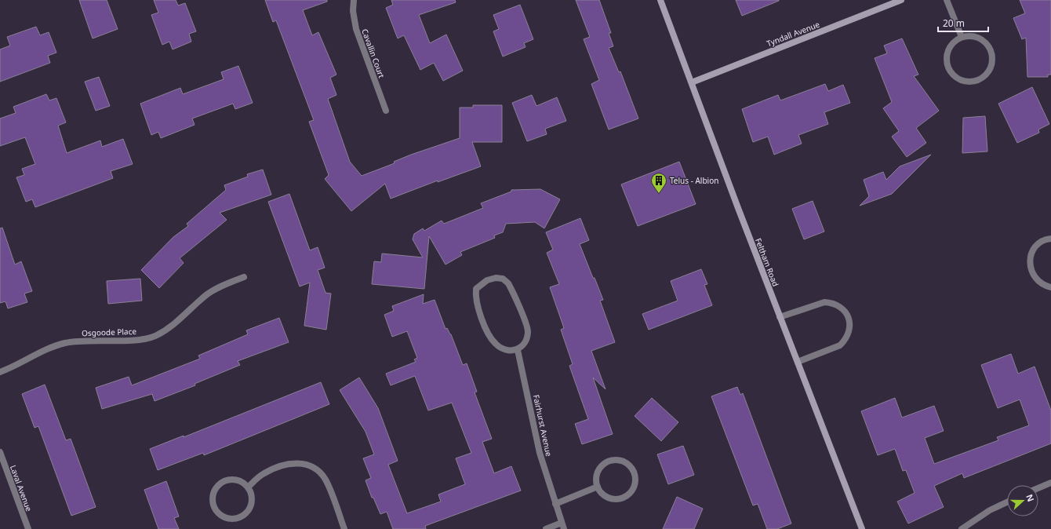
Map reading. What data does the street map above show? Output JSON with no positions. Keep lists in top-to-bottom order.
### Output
{
  "streets": {
    "street": [
      "Tyndall Avenue",
      "Cavallin Court",
      "Feltham Road",
      "Osgoode Place",
      "Fairhurst Avenue",
      "Laval Avenue"
    ]
  },
  "crossings": [
    ["Tyndall Avenue", "Feltham Road"]
  ],
  "places": {
    "building": ["Telus - Albion"]
  },
  "scale_bar": "20 m",
  "north": "right"
}
